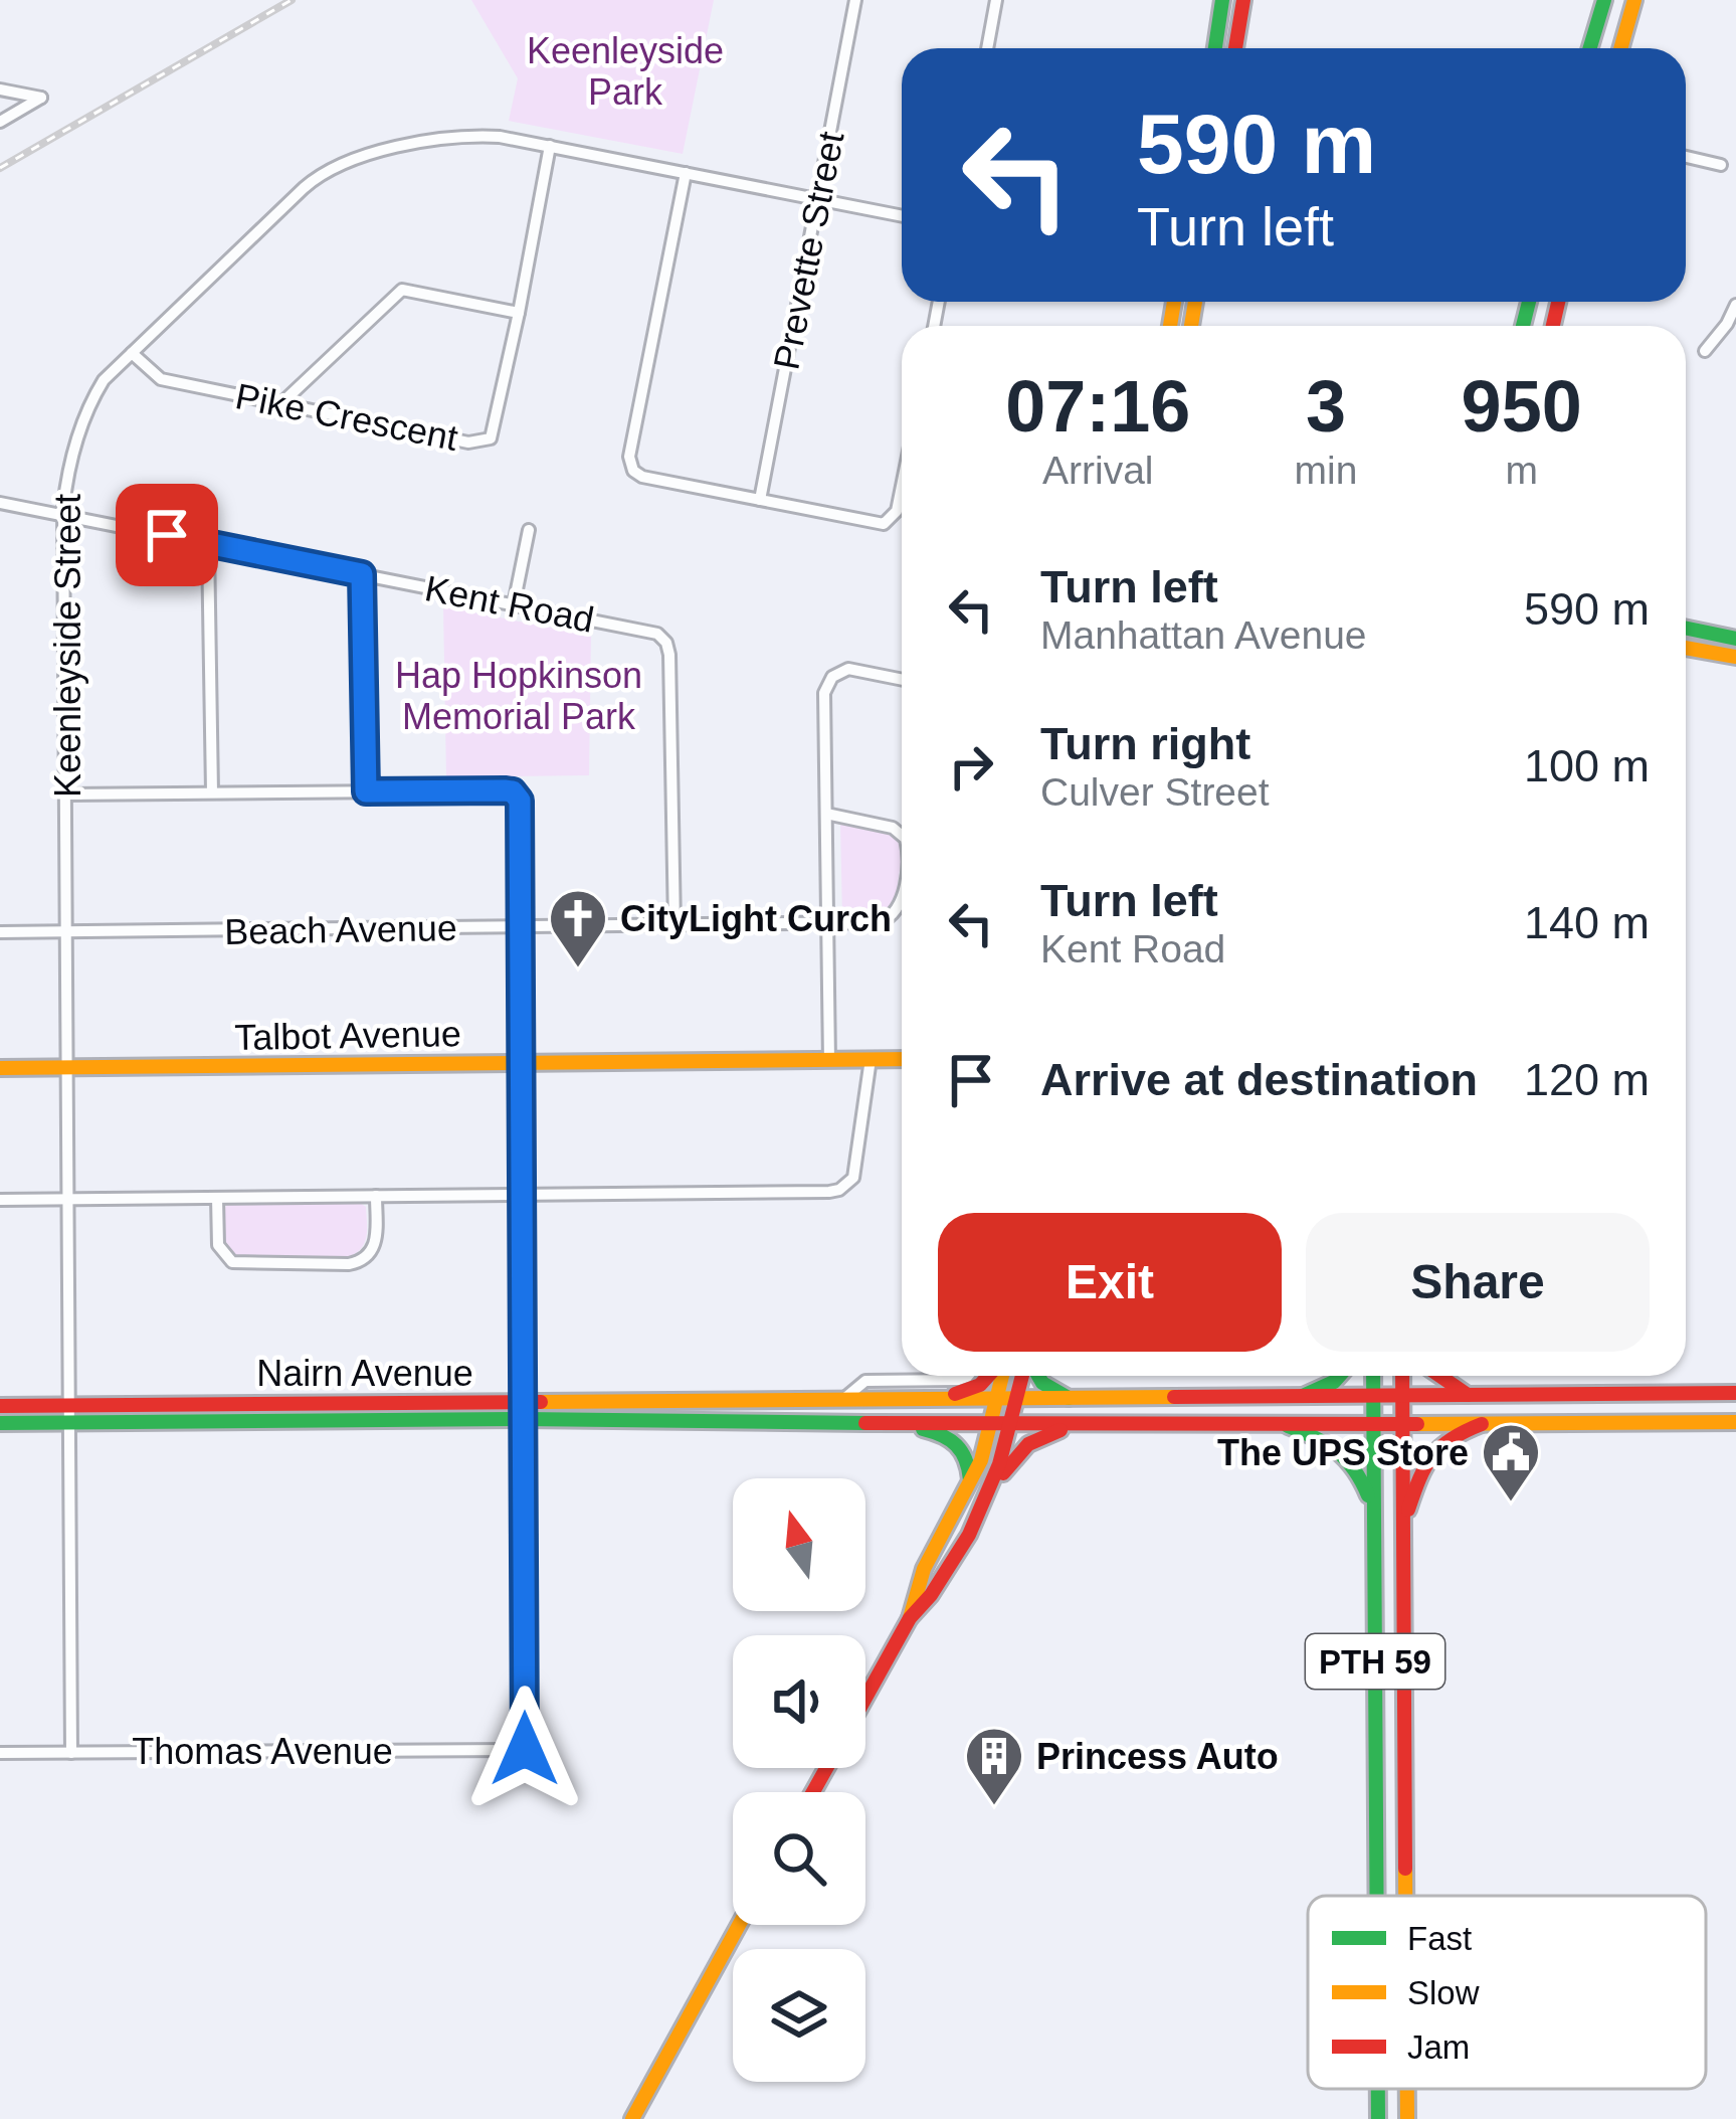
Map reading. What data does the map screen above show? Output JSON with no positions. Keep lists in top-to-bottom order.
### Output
{
  "streets": {
    "main road": ["Talbot Avenue", "Nairn Avenue", "PTH 59"],
    "street": [
      "Prevette Street",
      "Pike Crescent",
      "Kent Road",
      "Keenleyside Street",
      "Beach Avenue",
      "Thomas Avenue"
    ]
  },
  "crossings": [
    ["Prevette Street", "Keenleyside Street"],
    ["Pike Crescent", "Keenleyside Street"],
    ["Kent Road", "Keenleyside Street"],
    ["Kent Road", "Beach Avenue"],
    ["Keenleyside Street", "Beach Avenue"],
    ["Keenleyside Street", "Talbot Avenue"],
    ["Keenleyside Street", "Nairn Avenue"],
    ["Keenleyside Street", "Thomas Avenue"],
    ["Nairn Avenue", "PTH 59"],
    ["Nairn Avenue", "Thomas Avenue"]
  ],
  "parks": ["Keenleyside Park", "Hap Hopkinson Memorial Park"],
  "places": {
    "church": ["CityLight Curch"],
    "public building": ["The UPS Store"],
    "building": ["Princess Auto"]
  },
  "legend": ["Fast", "Slow", "Jam"],
  "north": "top",
  "page": {
    "turn": ["590 m", "Turn left"],
    "eta": [
      "07:16",
      "Arrival",
      "3",
      "min",
      "950",
      "m"
    ],
    "list": [
      {
        "name": "Turn left",
        "note": "Manhattan Avenue",
        "value": "590 m"
      },
      {
        "name": "Turn right",
        "note": "Culver Street",
        "value": "100 m"
      },
      {
        "name": "Turn left",
        "note": "Kent Road",
        "value": "140 m"
      },
      {
        "name": "Arrive at destination",
        "value": "120 m"
      }
    ],
    "buttons": ["Exit", "Share"]
  }
}
